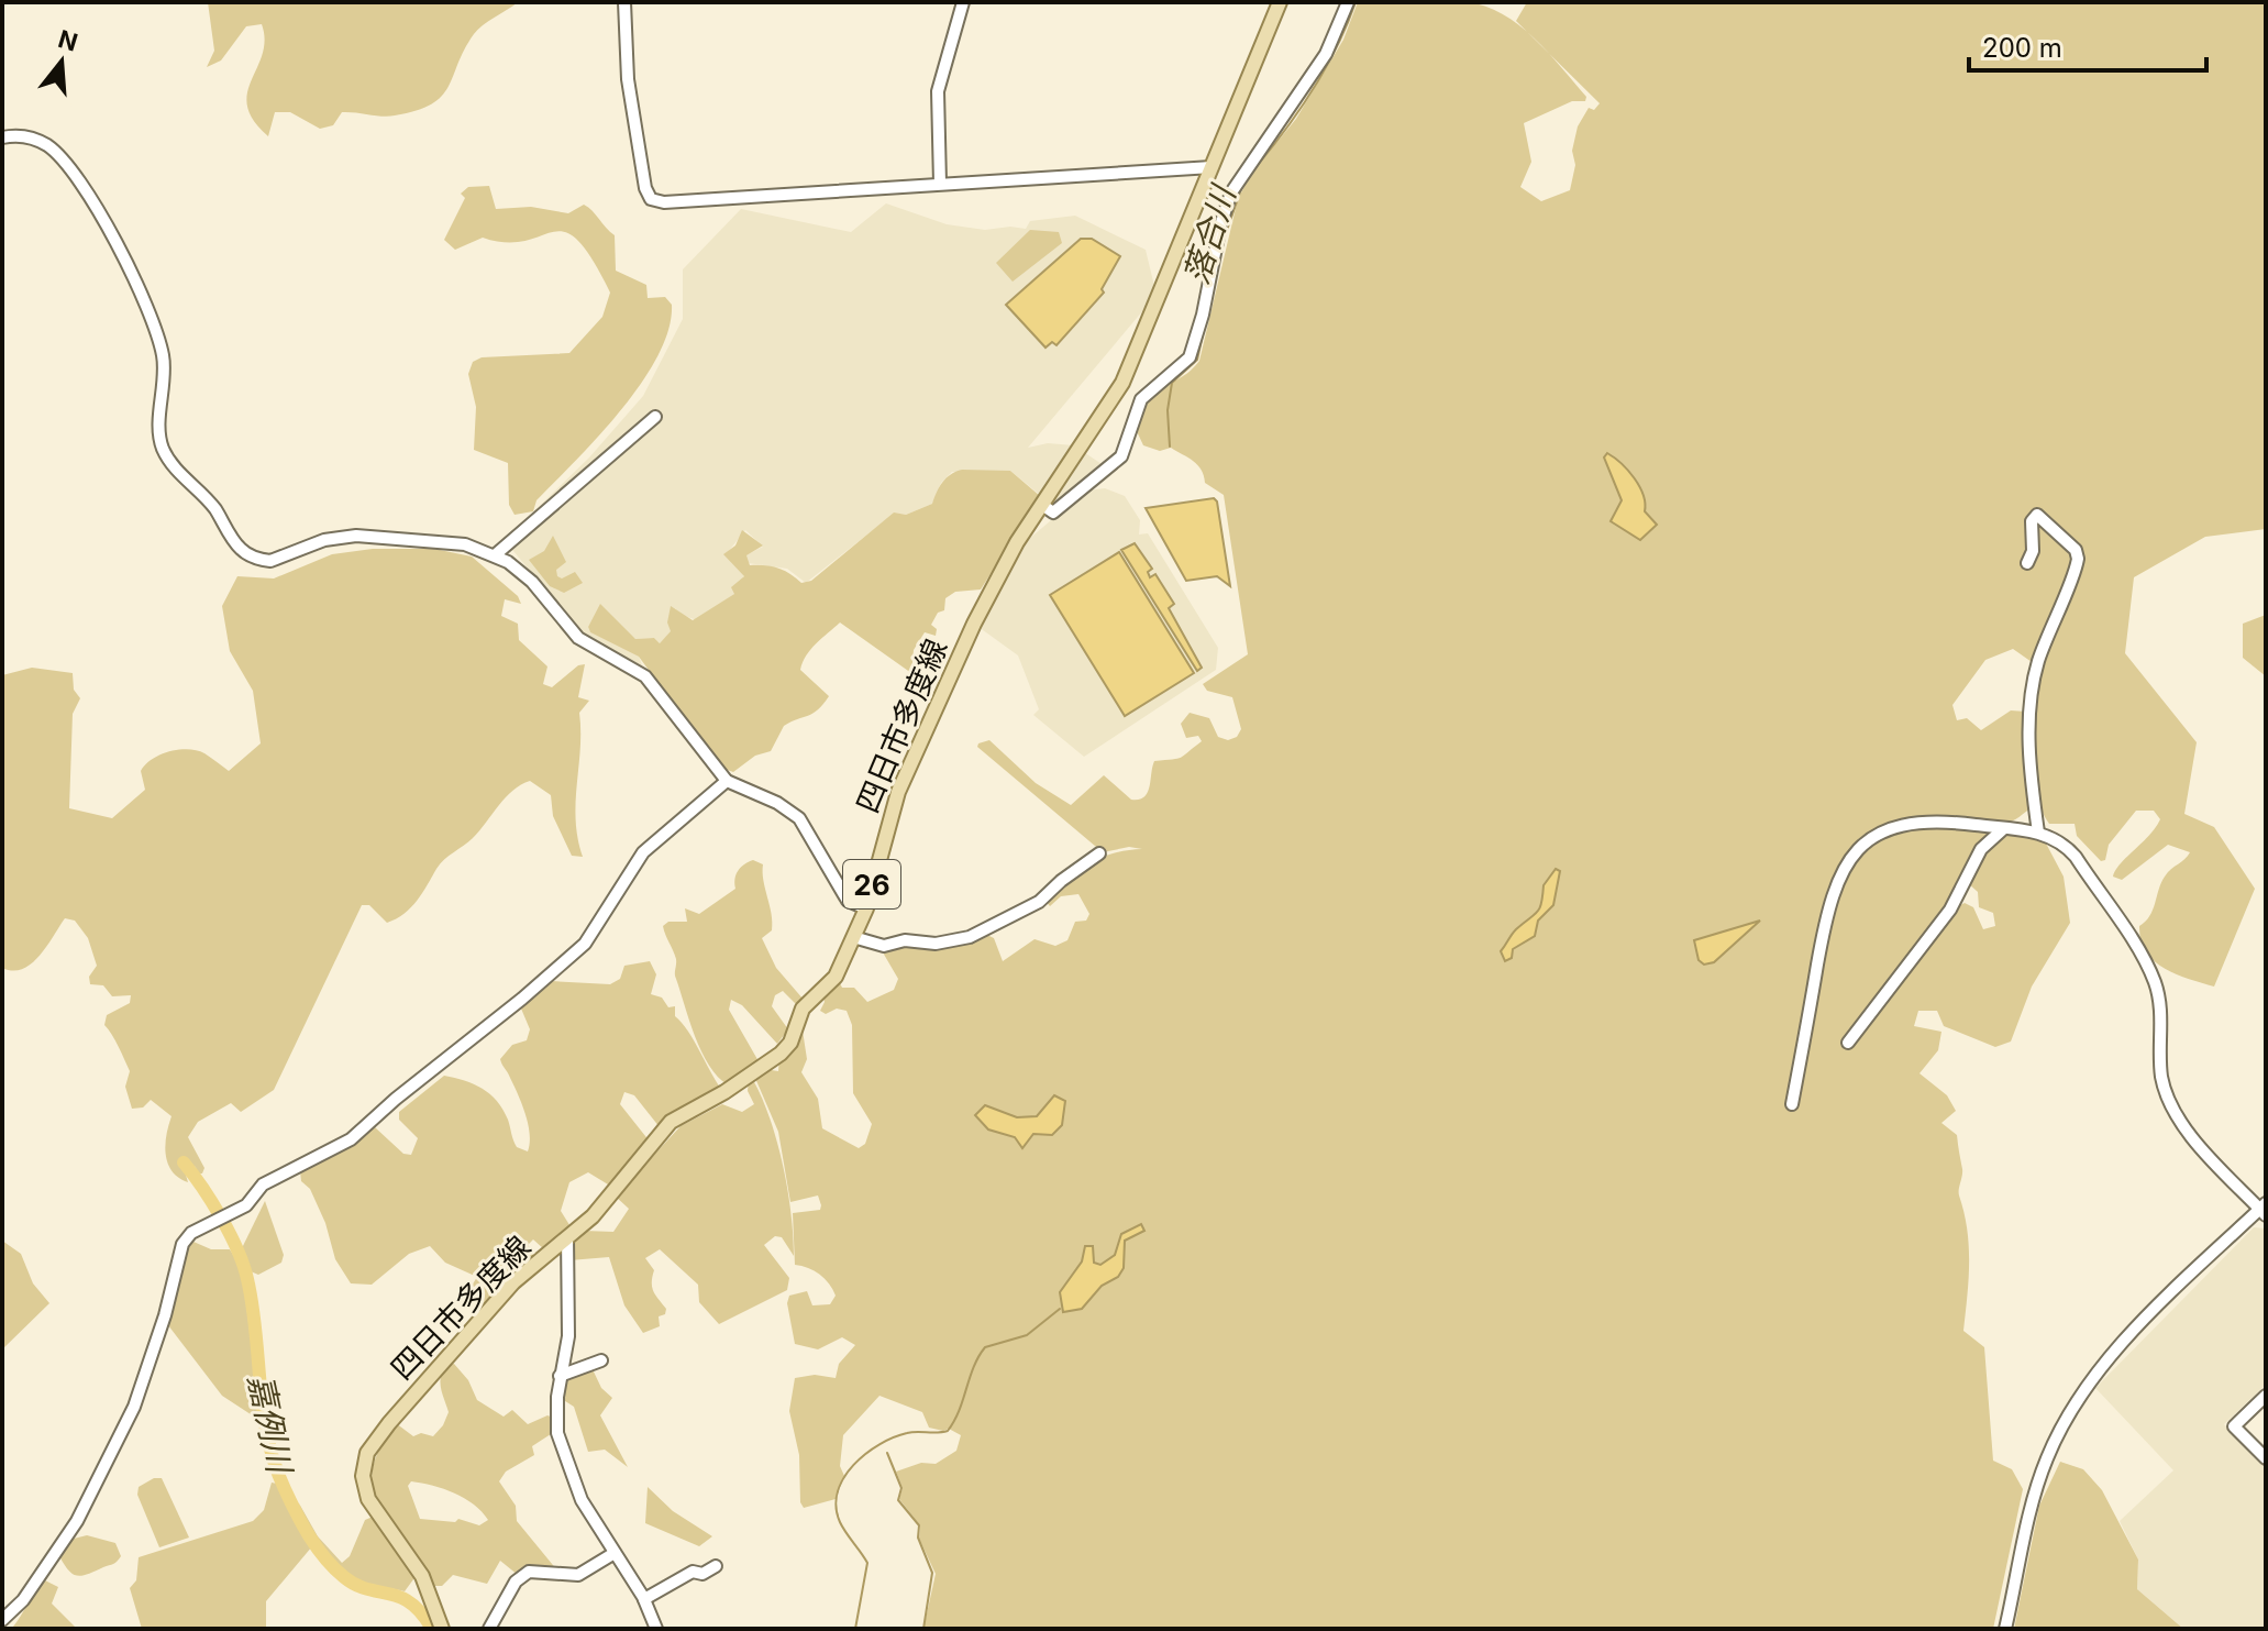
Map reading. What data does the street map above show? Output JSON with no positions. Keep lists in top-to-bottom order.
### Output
{
  "streets": {
    "main road": ["四日市多度線", "26"]
  },
  "water": ["落合川", "嘉例川"],
  "scale_bar": "200 m",
  "north": "top"
}
